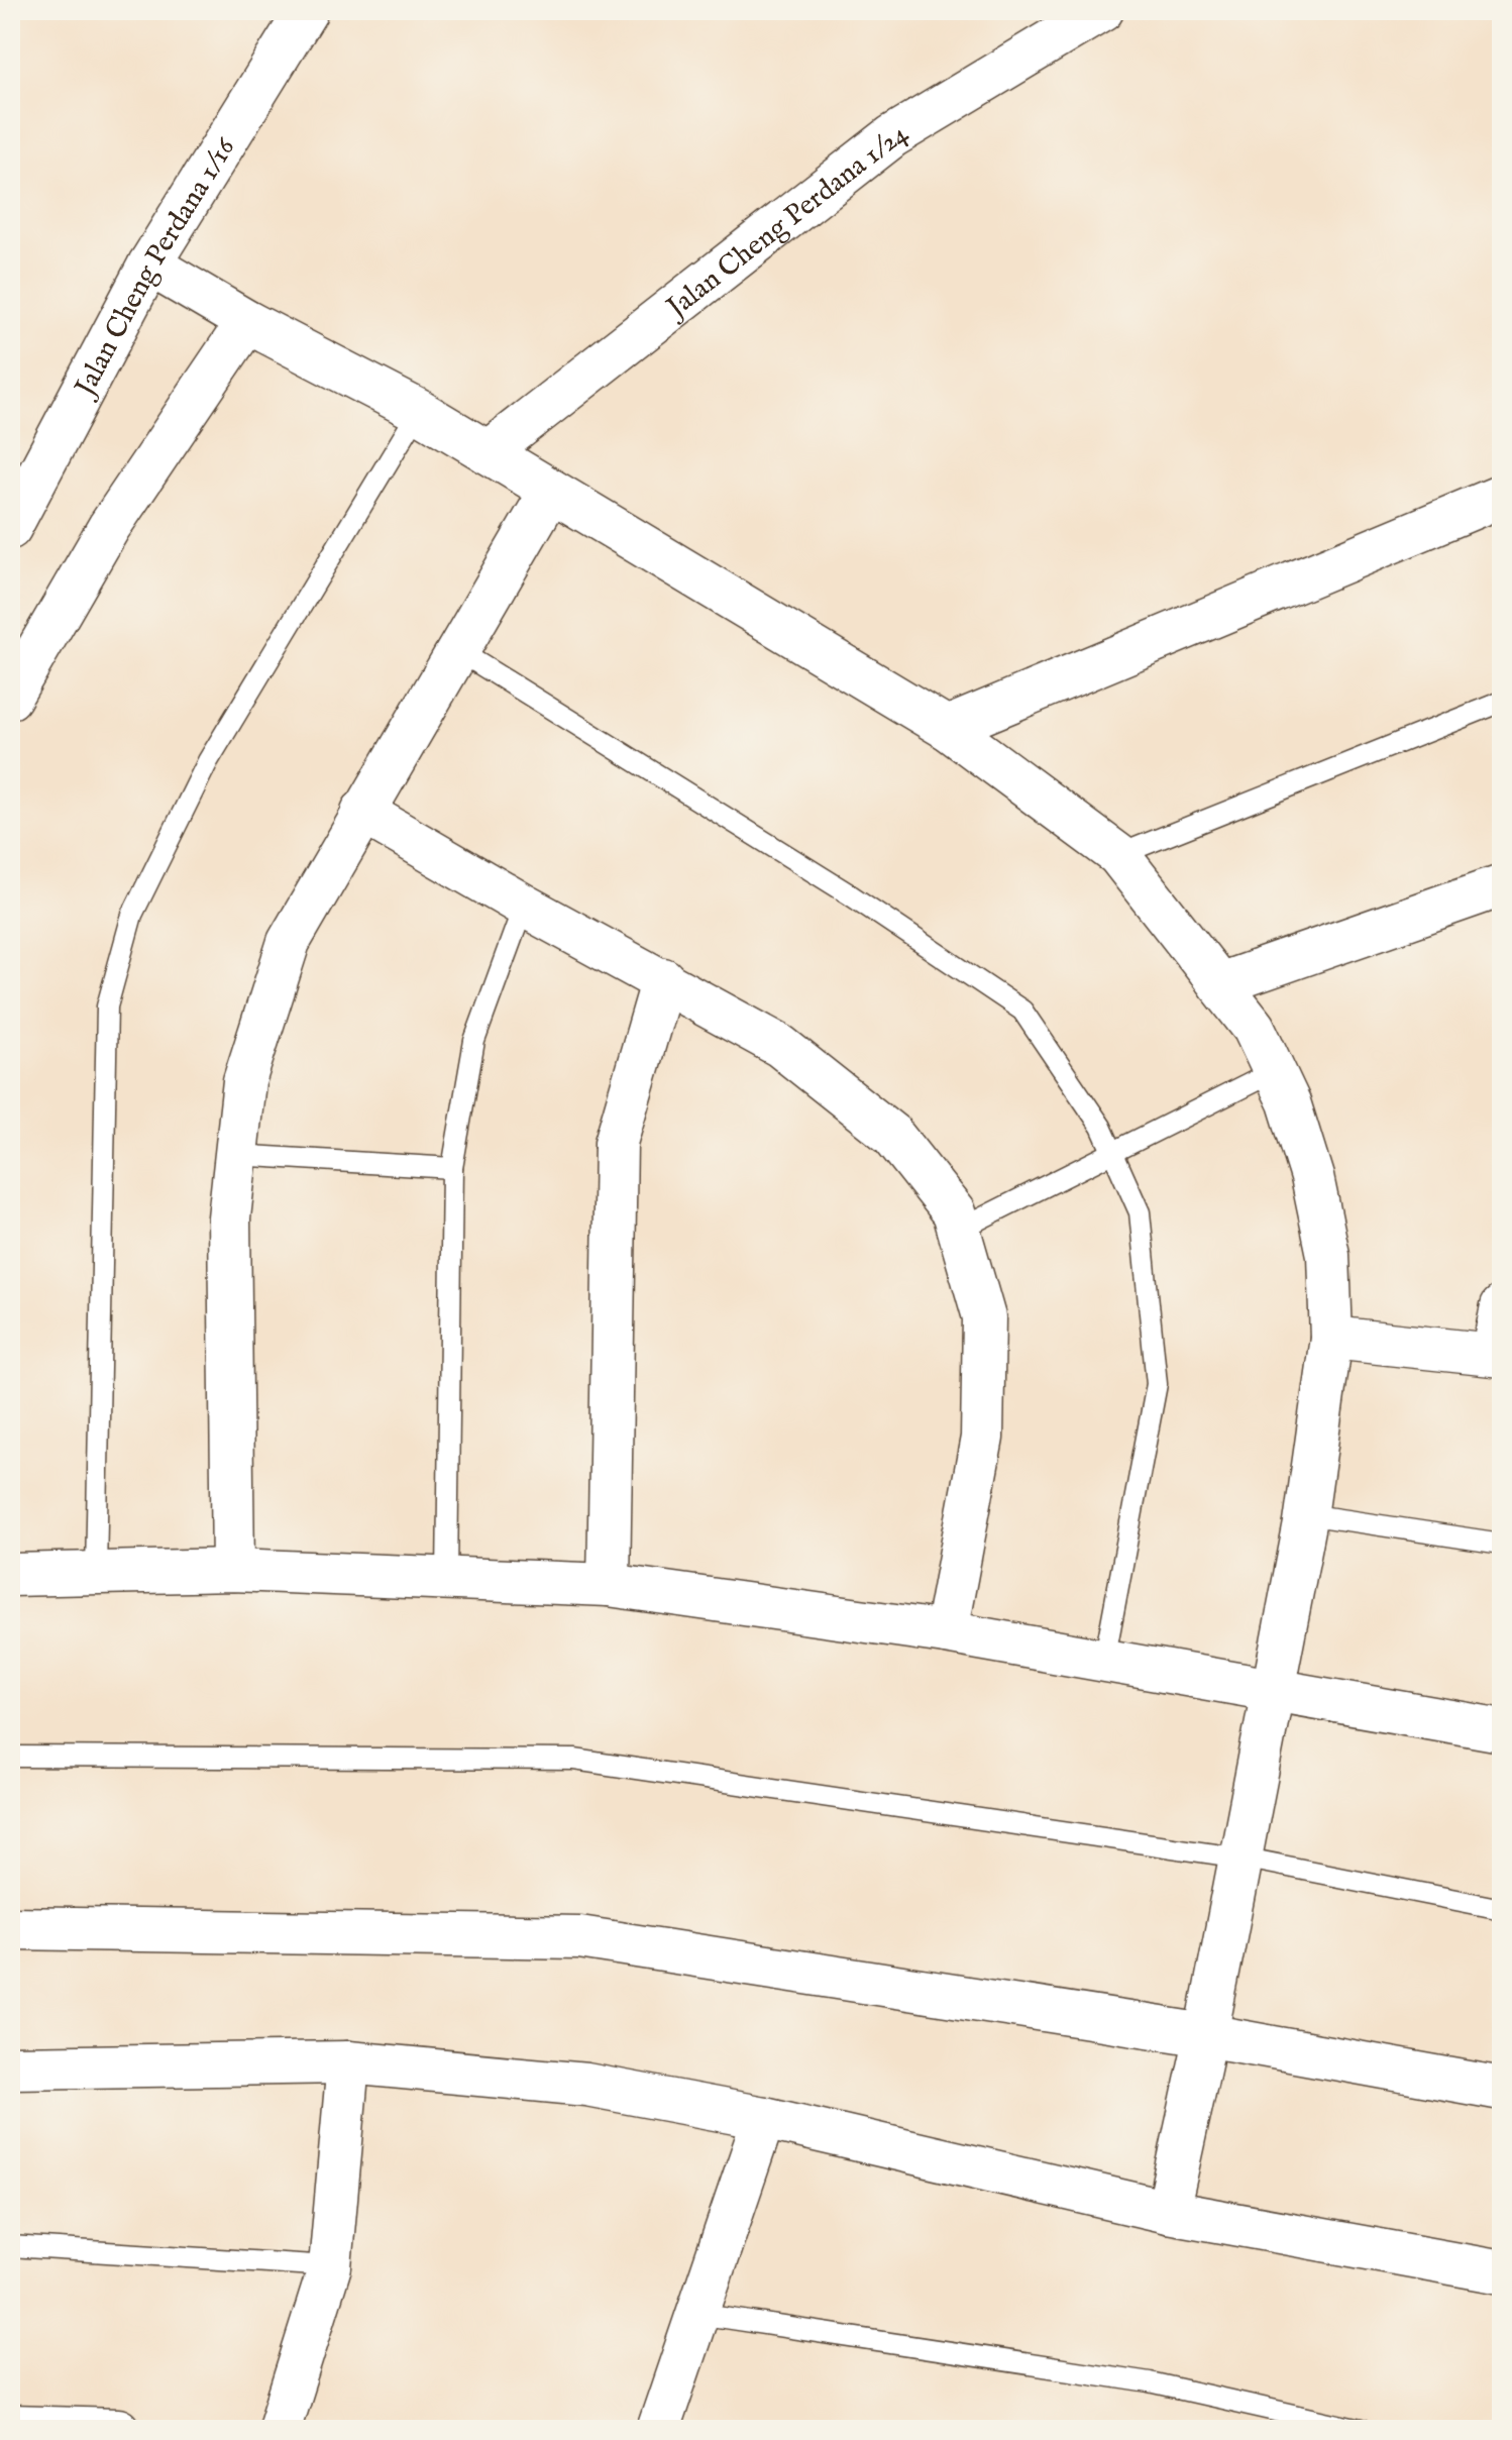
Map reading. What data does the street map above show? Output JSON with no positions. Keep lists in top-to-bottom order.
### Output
{
  "streets": {
    "street": ["Jalan Cheng Perdana 1/24", "Jalan Cheng Perdana 1/16"]
  }
}
